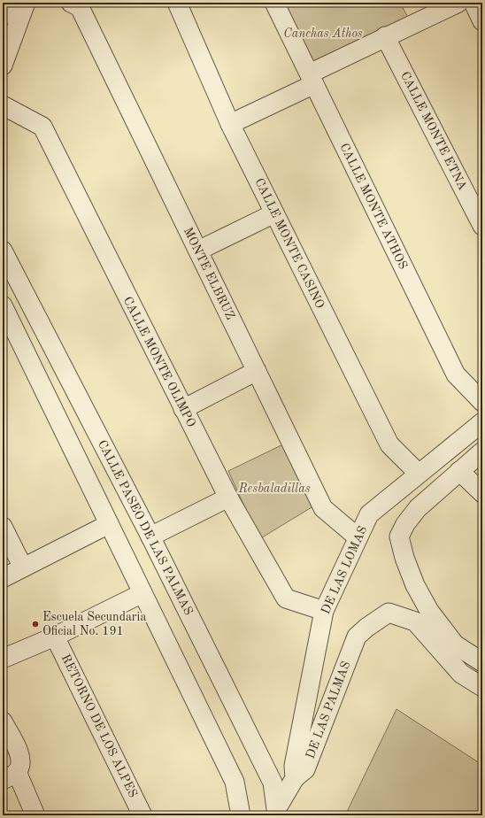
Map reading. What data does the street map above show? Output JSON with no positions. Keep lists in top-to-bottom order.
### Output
{
  "streets": {
    "street": [
      "CALLE MONTE ETNA",
      "CALLE MONTE ATHOS",
      "CALLE MONTE CASINO",
      "MONTE ELBRUZ",
      "CALLE MONTE OLIMPO",
      "CALLE PASEO DE LAS PALMAS",
      "DE LAS LOMAS",
      "DE LAS PALMAS",
      "RETORNO DE LOS ALPES"
    ]
  },
  "crossings": [
    ["CALLE MONTE CASINO", "DE LAS LOMAS"],
    ["MONTE ELBRUZ", "DE LAS LOMAS"],
    ["CALLE MONTE OLIMPO", "DE LAS LOMAS"],
    ["DE LAS LOMAS", "DE LAS PALMAS"]
  ],
  "parks": ["Canchas Athos", "Resbaladillas"],
  "places": ["Escuela Secundaria Oficial No. 191"]
}
